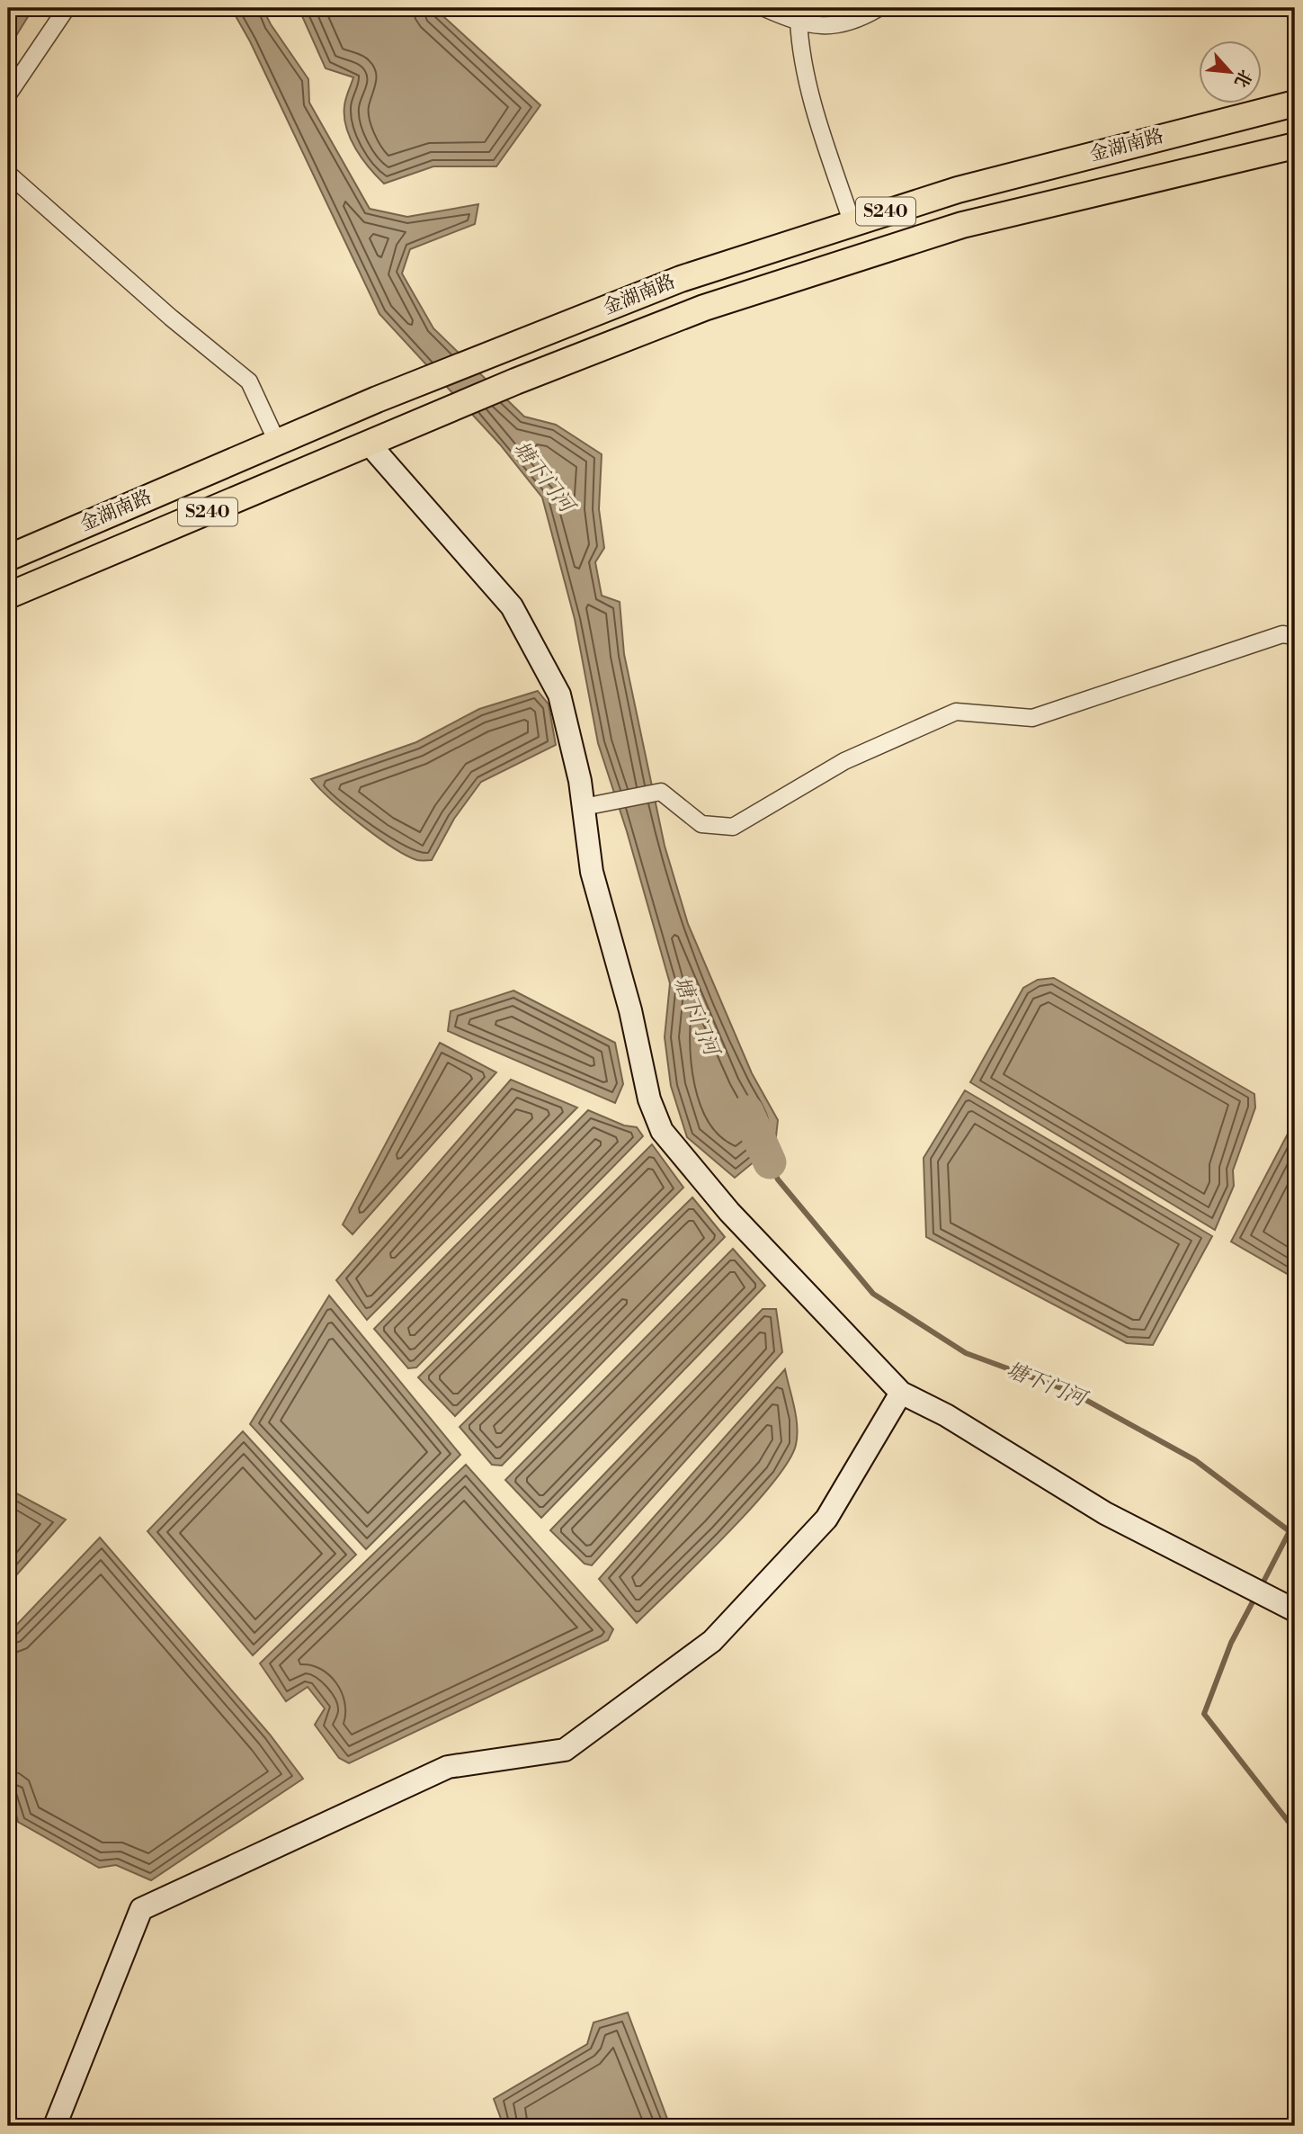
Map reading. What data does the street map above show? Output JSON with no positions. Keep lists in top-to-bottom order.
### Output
{
  "streets": {
    "main road": ["金湖南路", "S240"]
  },
  "water": ["塘下门河"],
  "north": "bottom right"
}
